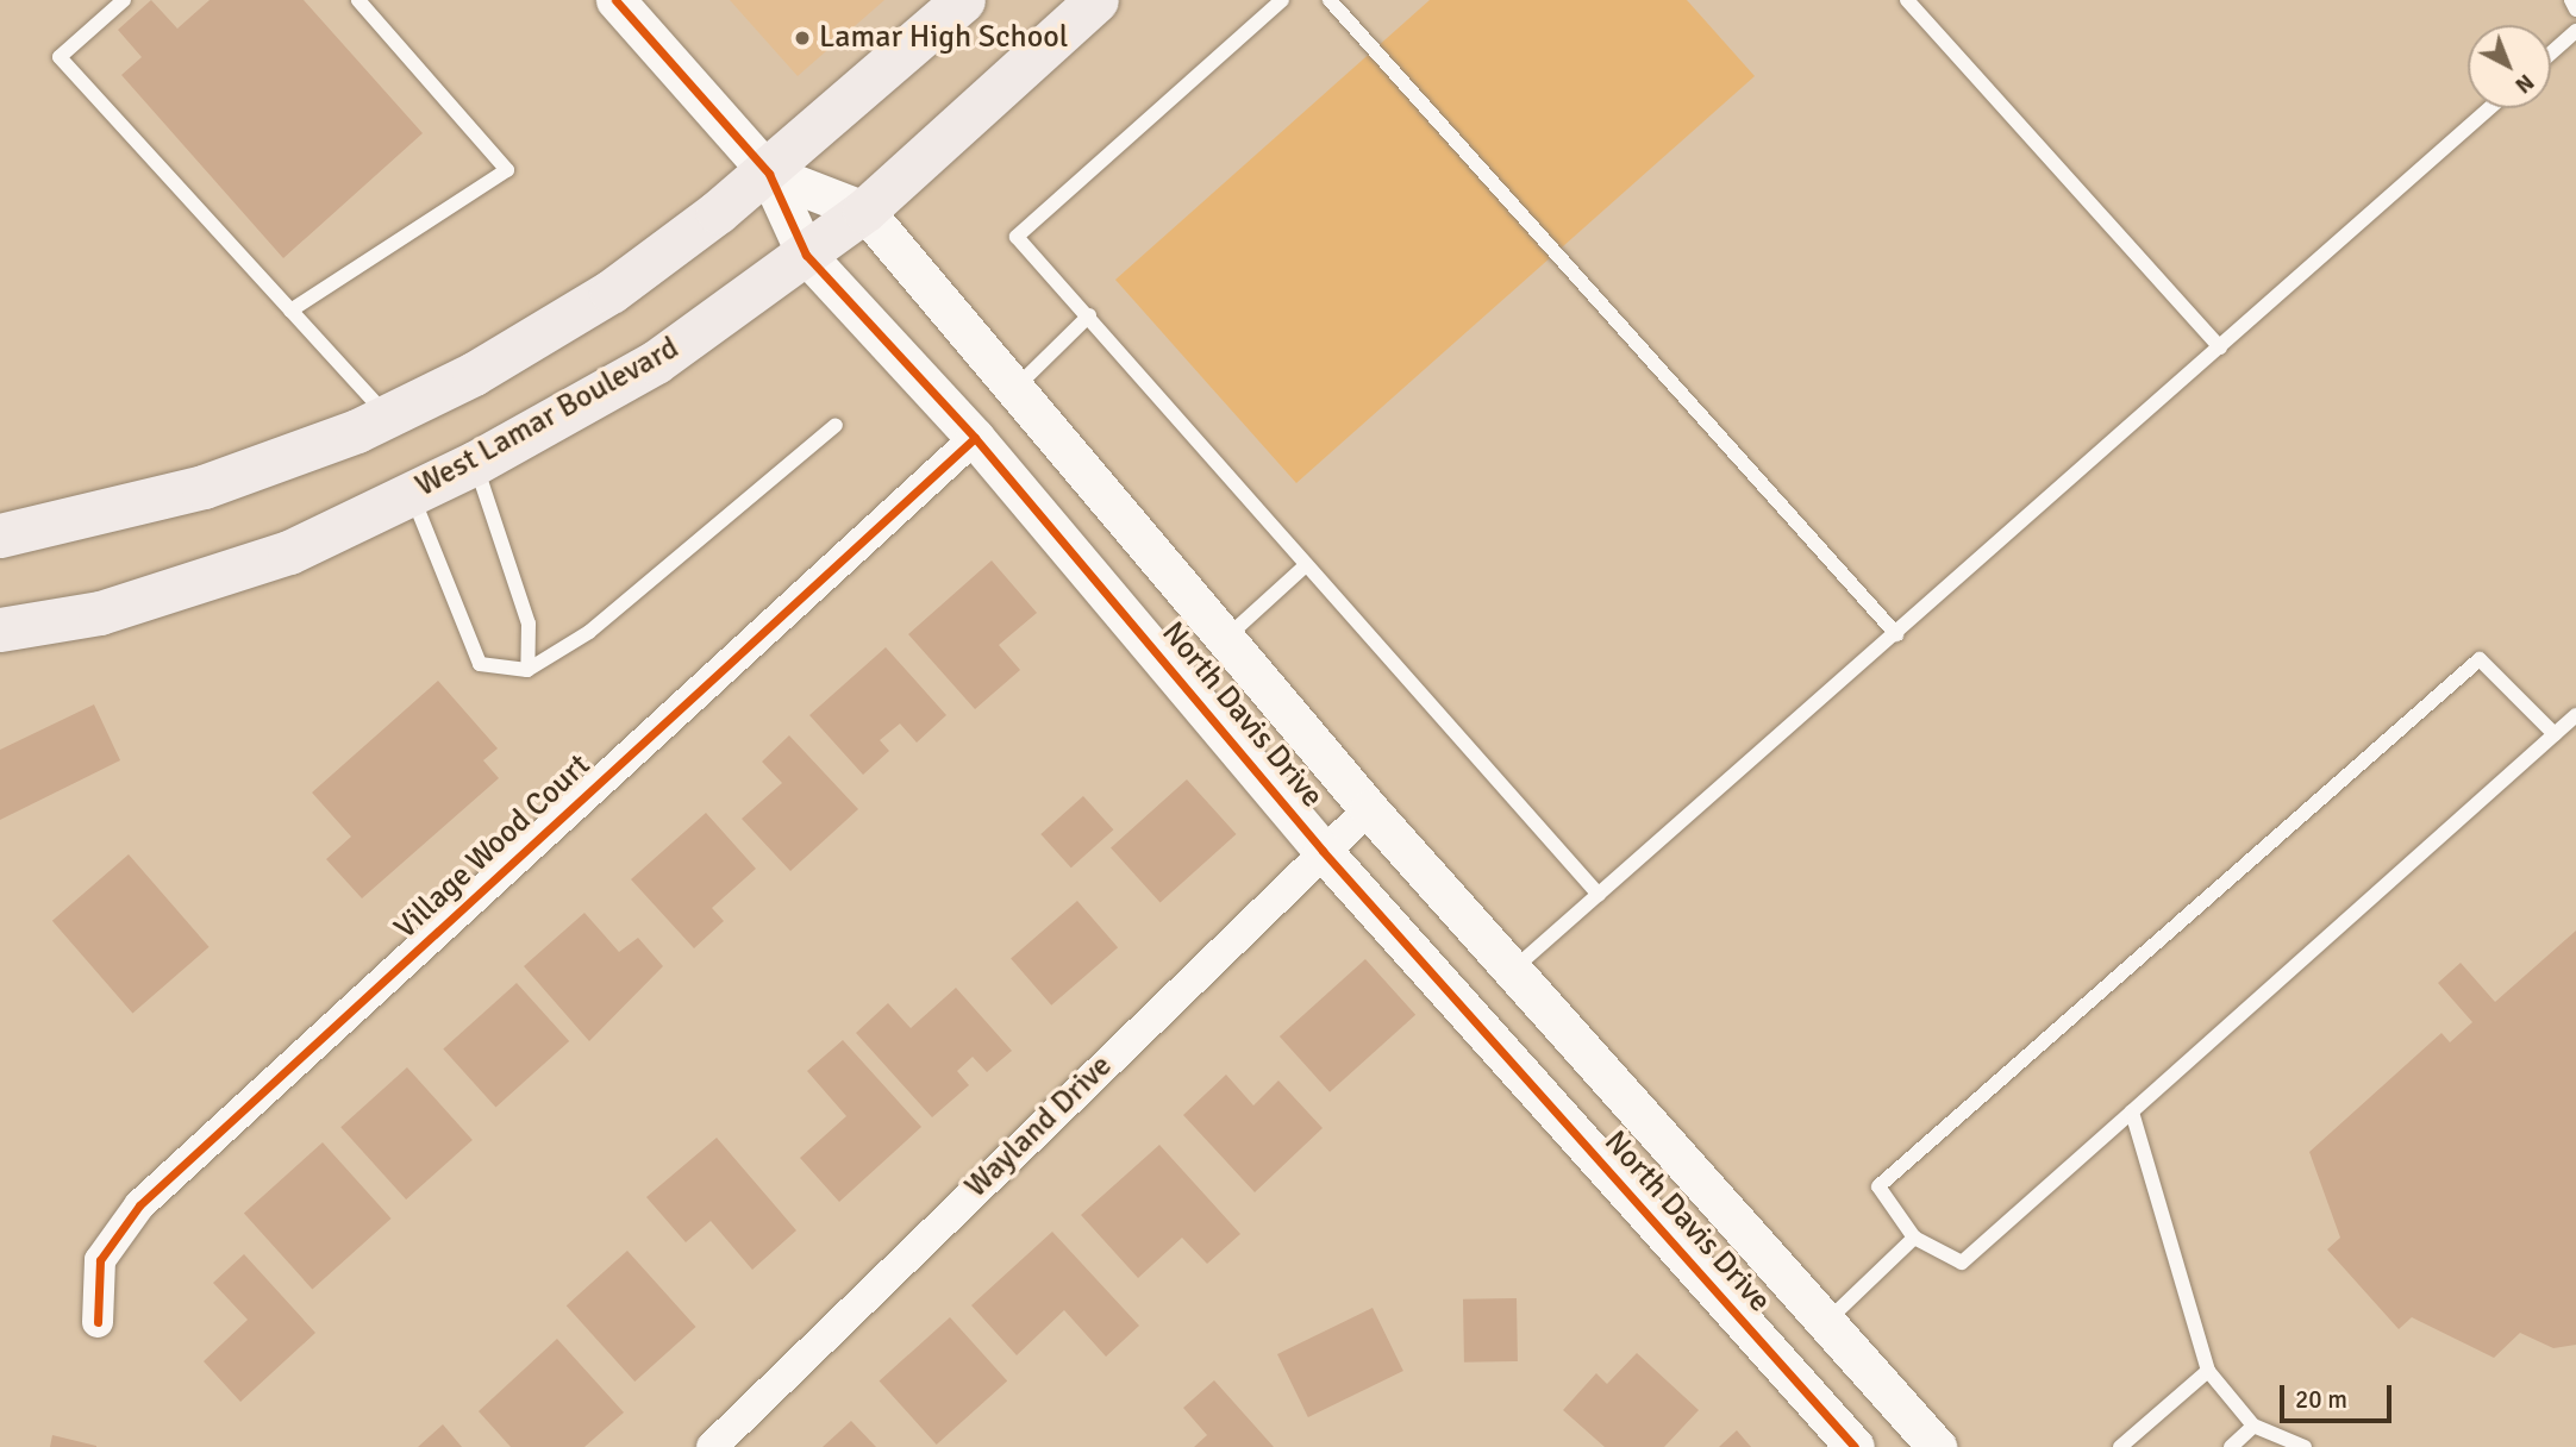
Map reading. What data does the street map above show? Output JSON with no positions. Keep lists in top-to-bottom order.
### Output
{
  "streets": {
    "main road": ["West Lamar Boulevard"],
    "street": ["North Davis Drive", "Village Wood Court", "Wayland Drive"]
  },
  "crossings": [
    ["West Lamar Boulevard", "North Davis Drive"],
    ["North Davis Drive", "Village Wood Court"],
    ["North Davis Drive", "Wayland Drive"]
  ],
  "places": ["Lamar High School"],
  "scale_bar": "20 m",
  "north": "bottom right"
}
